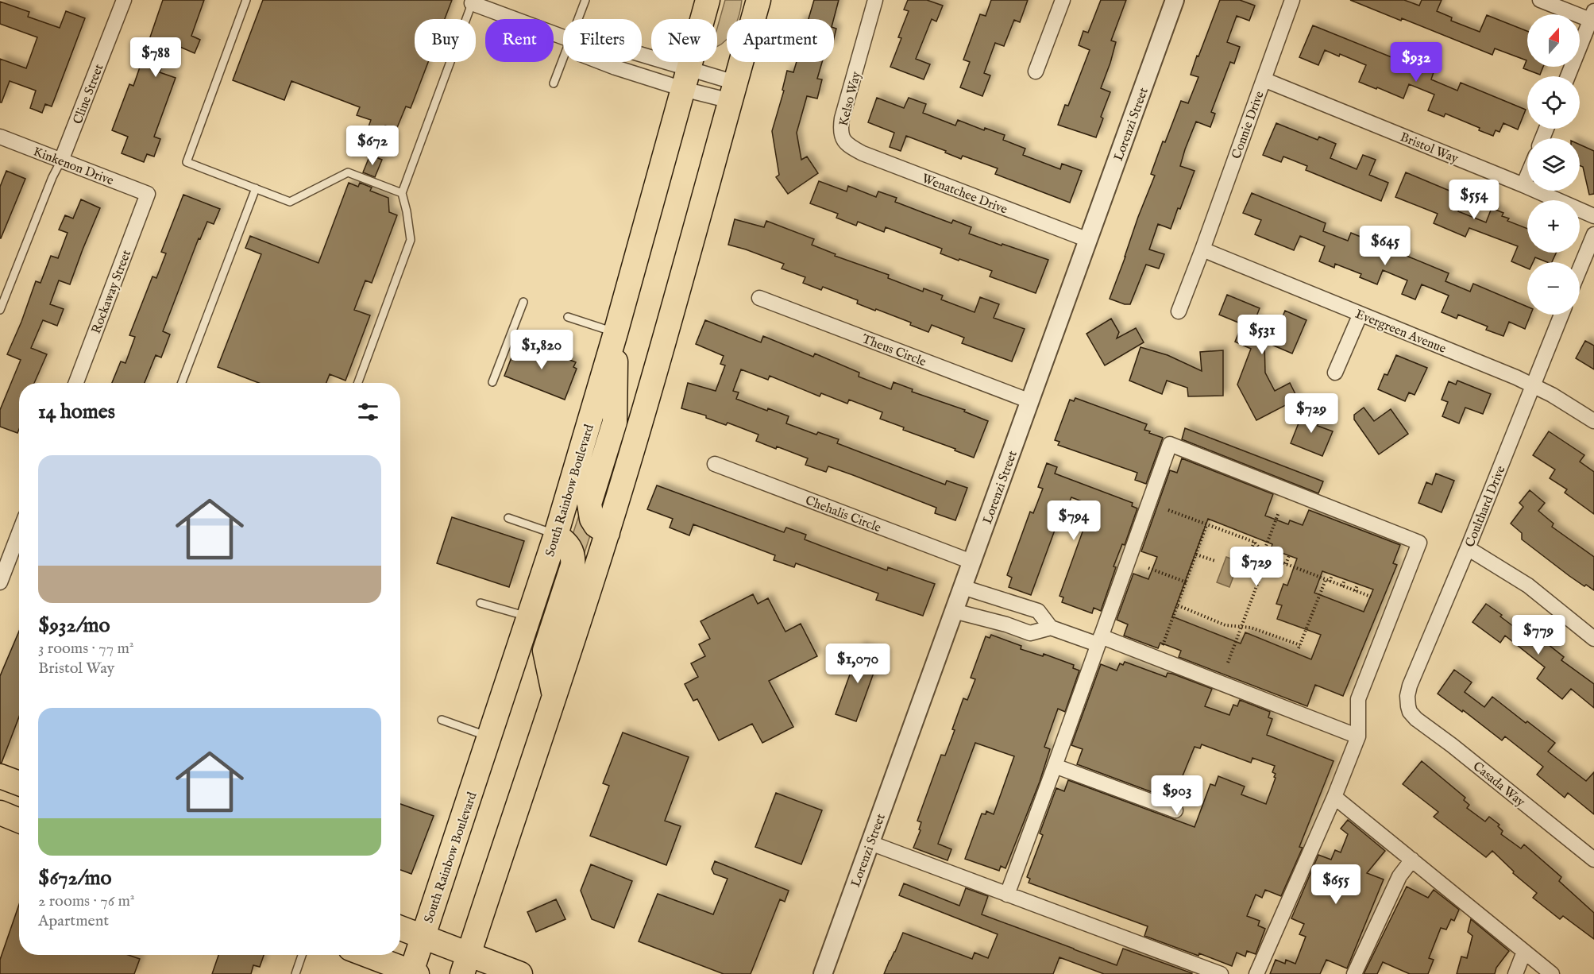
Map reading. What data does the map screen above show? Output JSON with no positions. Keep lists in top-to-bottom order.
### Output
{
  "streets": {
    "main road": ["South Rainbow Boulevard"],
    "street": [
      "Cline Street",
      "Kelso Way",
      "Lorenzi Street",
      "Connie Drive",
      "Bristol Way",
      "Kinkenon Drive",
      "Wenatchee Drive",
      "Rockaway Street",
      "Evergreen Avenue",
      "Theus Circle",
      "Coulthard Drive",
      "Chehalis Circle",
      "Casada Way"
    ]
  },
  "crossings": [
    ["Cline Street", "Kinkenon Drive"],
    ["Kelso Way", "Wenatchee Drive"],
    ["Lorenzi Street", "Wenatchee Drive"],
    ["Lorenzi Street", "Theus Circle"],
    ["Lorenzi Street", "Chehalis Circle"],
    ["Connie Drive", "Bristol Way"],
    ["Connie Drive", "Evergreen Avenue"],
    ["Kinkenon Drive", "Rockaway Street"],
    ["Evergreen Avenue", "Coulthard Drive"],
    ["Coulthard Drive", "Casada Way"]
  ],
  "north": "top",
  "page": {
    "map_buttons": ["+", "−"],
    "chip": [
      "Buy",
      "Rent",
      "Filters",
      "New",
      "Apartment"
    ],
    "price": [
      "$788",
      "$932",
      "$672",
      "$554",
      "$645",
      "$531",
      "$1,820",
      "$729",
      "$794",
      "$729",
      "$779",
      "$1,070",
      "$903",
      "$655"
    ],
    "heading": "14 homes",
    "list": [
      {
        "name": "$932/mo",
        "note": "3 rooms · 77 m² · Bristol Way"
      },
      {
        "name": "$672/mo",
        "note": "2 rooms · 76 m² · Apartment"
      }
    ]
  }
}
